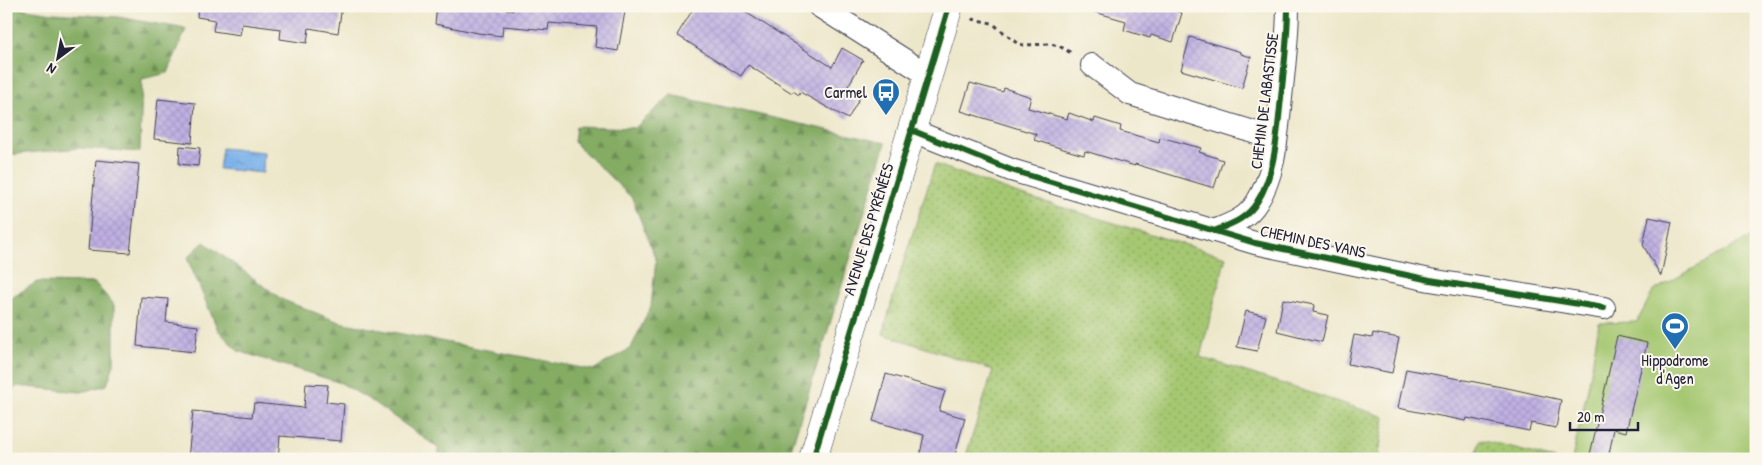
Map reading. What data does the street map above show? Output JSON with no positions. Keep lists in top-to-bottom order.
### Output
{
  "streets": {
    "main road": ["AVENUE DES PYRÉNÉES"],
    "street": ["CHEMIN DE LABASTISSE", "CHEMIN DES VANS"]
  },
  "crossings": [
    ["CHEMIN DE LABASTISSE", "CHEMIN DES VANS"],
    ["AVENUE DES PYRÉNÉES", "CHEMIN DES VANS"]
  ],
  "places": {
    "bus stop": ["Carmel"],
    "sports": ["Hippodrome d'Agen"]
  },
  "scale_bar": "20 m",
  "north": "bottom left"
}
